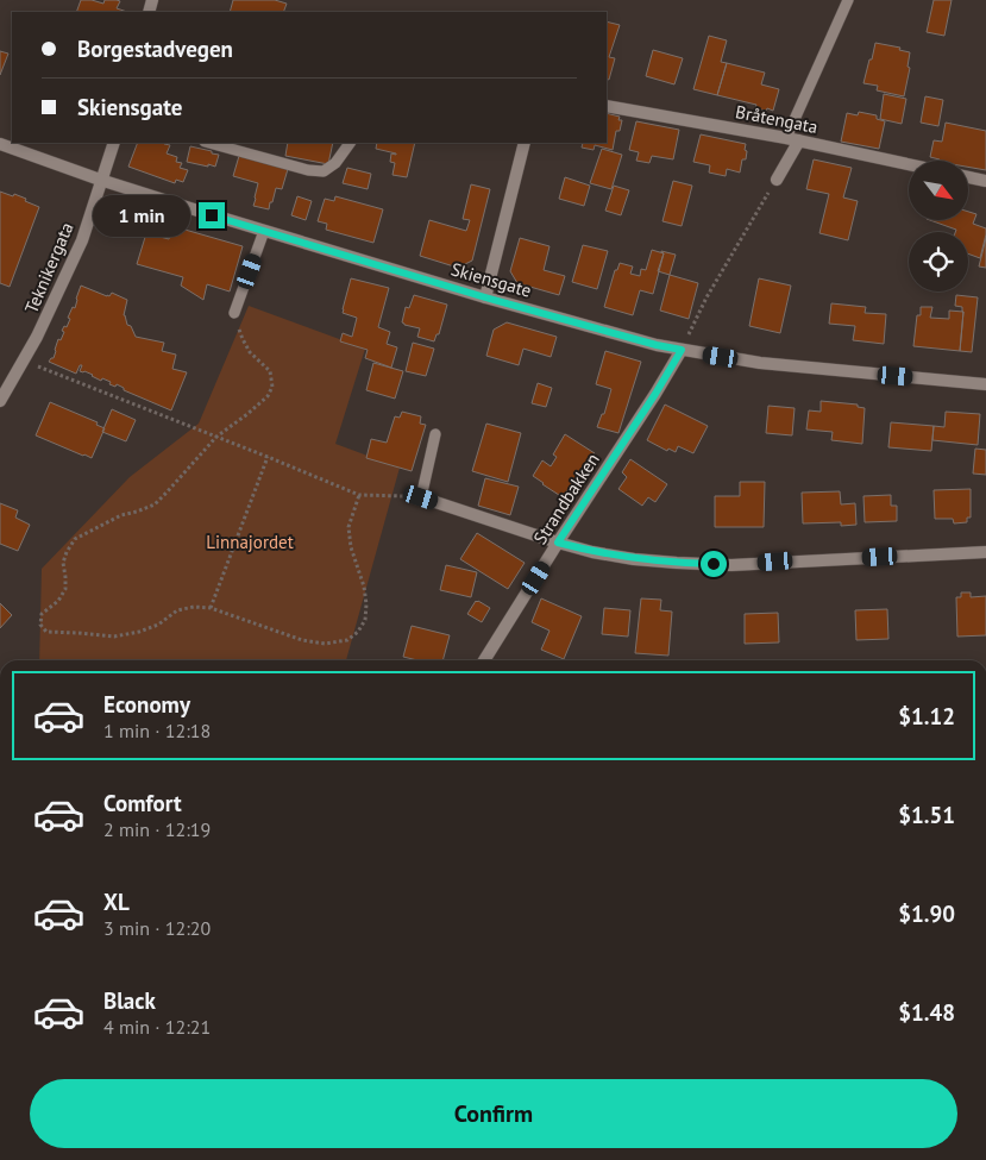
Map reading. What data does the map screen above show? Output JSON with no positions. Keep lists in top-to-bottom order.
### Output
{
  "streets": {
    "street": [
      "Bråtengata",
      "Teknikergata",
      "Skiensgate",
      "Strandbakken"
    ]
  },
  "crossings": [
    ["Teknikergata", "Skiensgate"],
    ["Skiensgate", "Strandbakken"]
  ],
  "parks": ["Linnajordet"],
  "north": "bottom right",
  "page": {
    "banner": ["Borgestadvegen", "Skiensgate"],
    "bubble": "1 min",
    "list": [
      {
        "name": "Economy",
        "note": "1 min · 12:18",
        "value": "$1.12"
      },
      {
        "name": "Comfort",
        "note": "2 min · 12:19",
        "value": "$1.51"
      },
      {
        "name": "XL",
        "note": "3 min · 12:20",
        "value": "$1.90"
      },
      {
        "name": "Black",
        "note": "4 min · 12:21",
        "value": "$1.48"
      }
    ],
    "buttons": "Confirm"
  }
}
